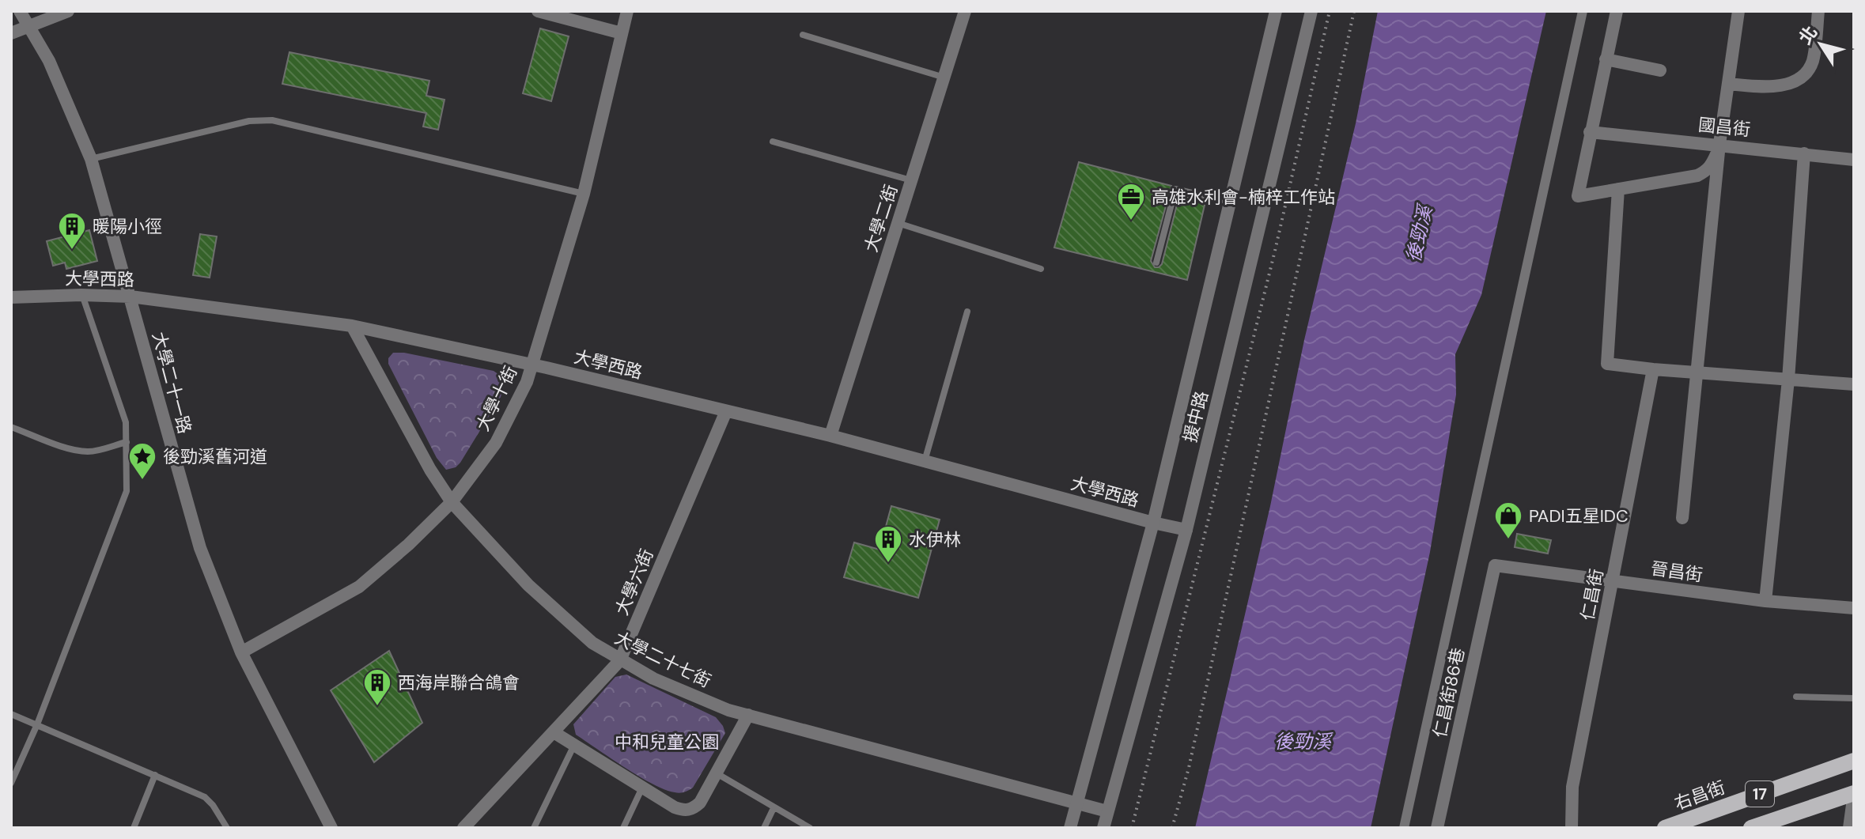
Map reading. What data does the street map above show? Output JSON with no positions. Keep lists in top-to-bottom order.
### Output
{
  "streets": {
    "main road": ["17", "右昌街"],
    "street": [
      "國昌街",
      "大學二街",
      "大學西路",
      "大學二十一路",
      "大學十街",
      "援中路",
      "晉昌街",
      "大學六街",
      "仁昌街",
      "大學二十七街",
      "仁昌街86巷"
    ]
  },
  "crossings": [
    ["大學二街", "大學西路"],
    ["大學西路", "大學二十一路"],
    ["大學西路", "大學十街"],
    ["大學西路", "援中路"],
    ["大學西路", "大學六街"],
    ["大學西路", "大學二十七街"],
    ["大學二十一路", "大學十街"],
    ["大學十街", "大學二十七街"],
    ["援中路", "大學二十七街"],
    ["晉昌街", "仁昌街"],
    ["晉昌街", "仁昌街86巷"],
    ["大學六街", "大學二十七街"]
  ],
  "water": ["後勁溪"],
  "parks": ["中和兒童公園"],
  "places": {
    "office": ["高雄水利會-楠梓工作站"],
    "building": ["暖陽小徑", "水伊林", "西海岸聯合鴿會"],
    "place": ["後勁溪舊河道"],
    "shop": ["PADI五星IDC"]
  },
  "north": "top left"
}
